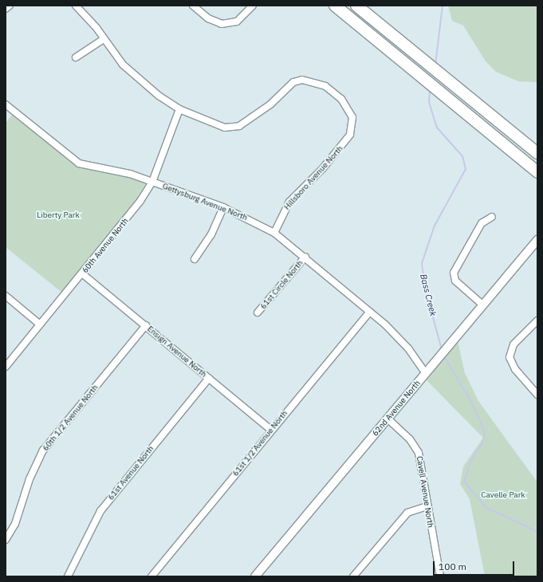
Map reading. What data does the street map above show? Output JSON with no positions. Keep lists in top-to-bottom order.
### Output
{
  "streets": {
    "street": [
      "Hillsboro Avenue North",
      "Gettysburg Avenue North",
      "60th Avenue North",
      "61st Circle North",
      "Ensign Avenue North",
      "62nd Avenue North",
      "60th 1/2 Avenue North",
      "61st 1/2 Avenue North",
      "61st Avenue North",
      "Cavell Avenue North"
    ]
  },
  "crossings": [
    ["Hillsboro Avenue North", "Gettysburg Avenue North"],
    ["Hillsboro Avenue North", "60th Avenue North"],
    ["Gettysburg Avenue North", "60th Avenue North"],
    ["Gettysburg Avenue North", "61st Circle North"],
    ["Gettysburg Avenue North", "62nd Avenue North"],
    ["Gettysburg Avenue North", "61st 1/2 Avenue North"],
    ["60th Avenue North", "Ensign Avenue North"],
    ["Ensign Avenue North", "60th 1/2 Avenue North"],
    ["Ensign Avenue North", "61st 1/2 Avenue North"],
    ["Ensign Avenue North", "61st Avenue North"],
    ["62nd Avenue North", "Cavell Avenue North"]
  ],
  "water": ["Bass Creek"],
  "parks": ["Liberty Park", "Cavelle Park"],
  "scale_bar": "100 m"
}
